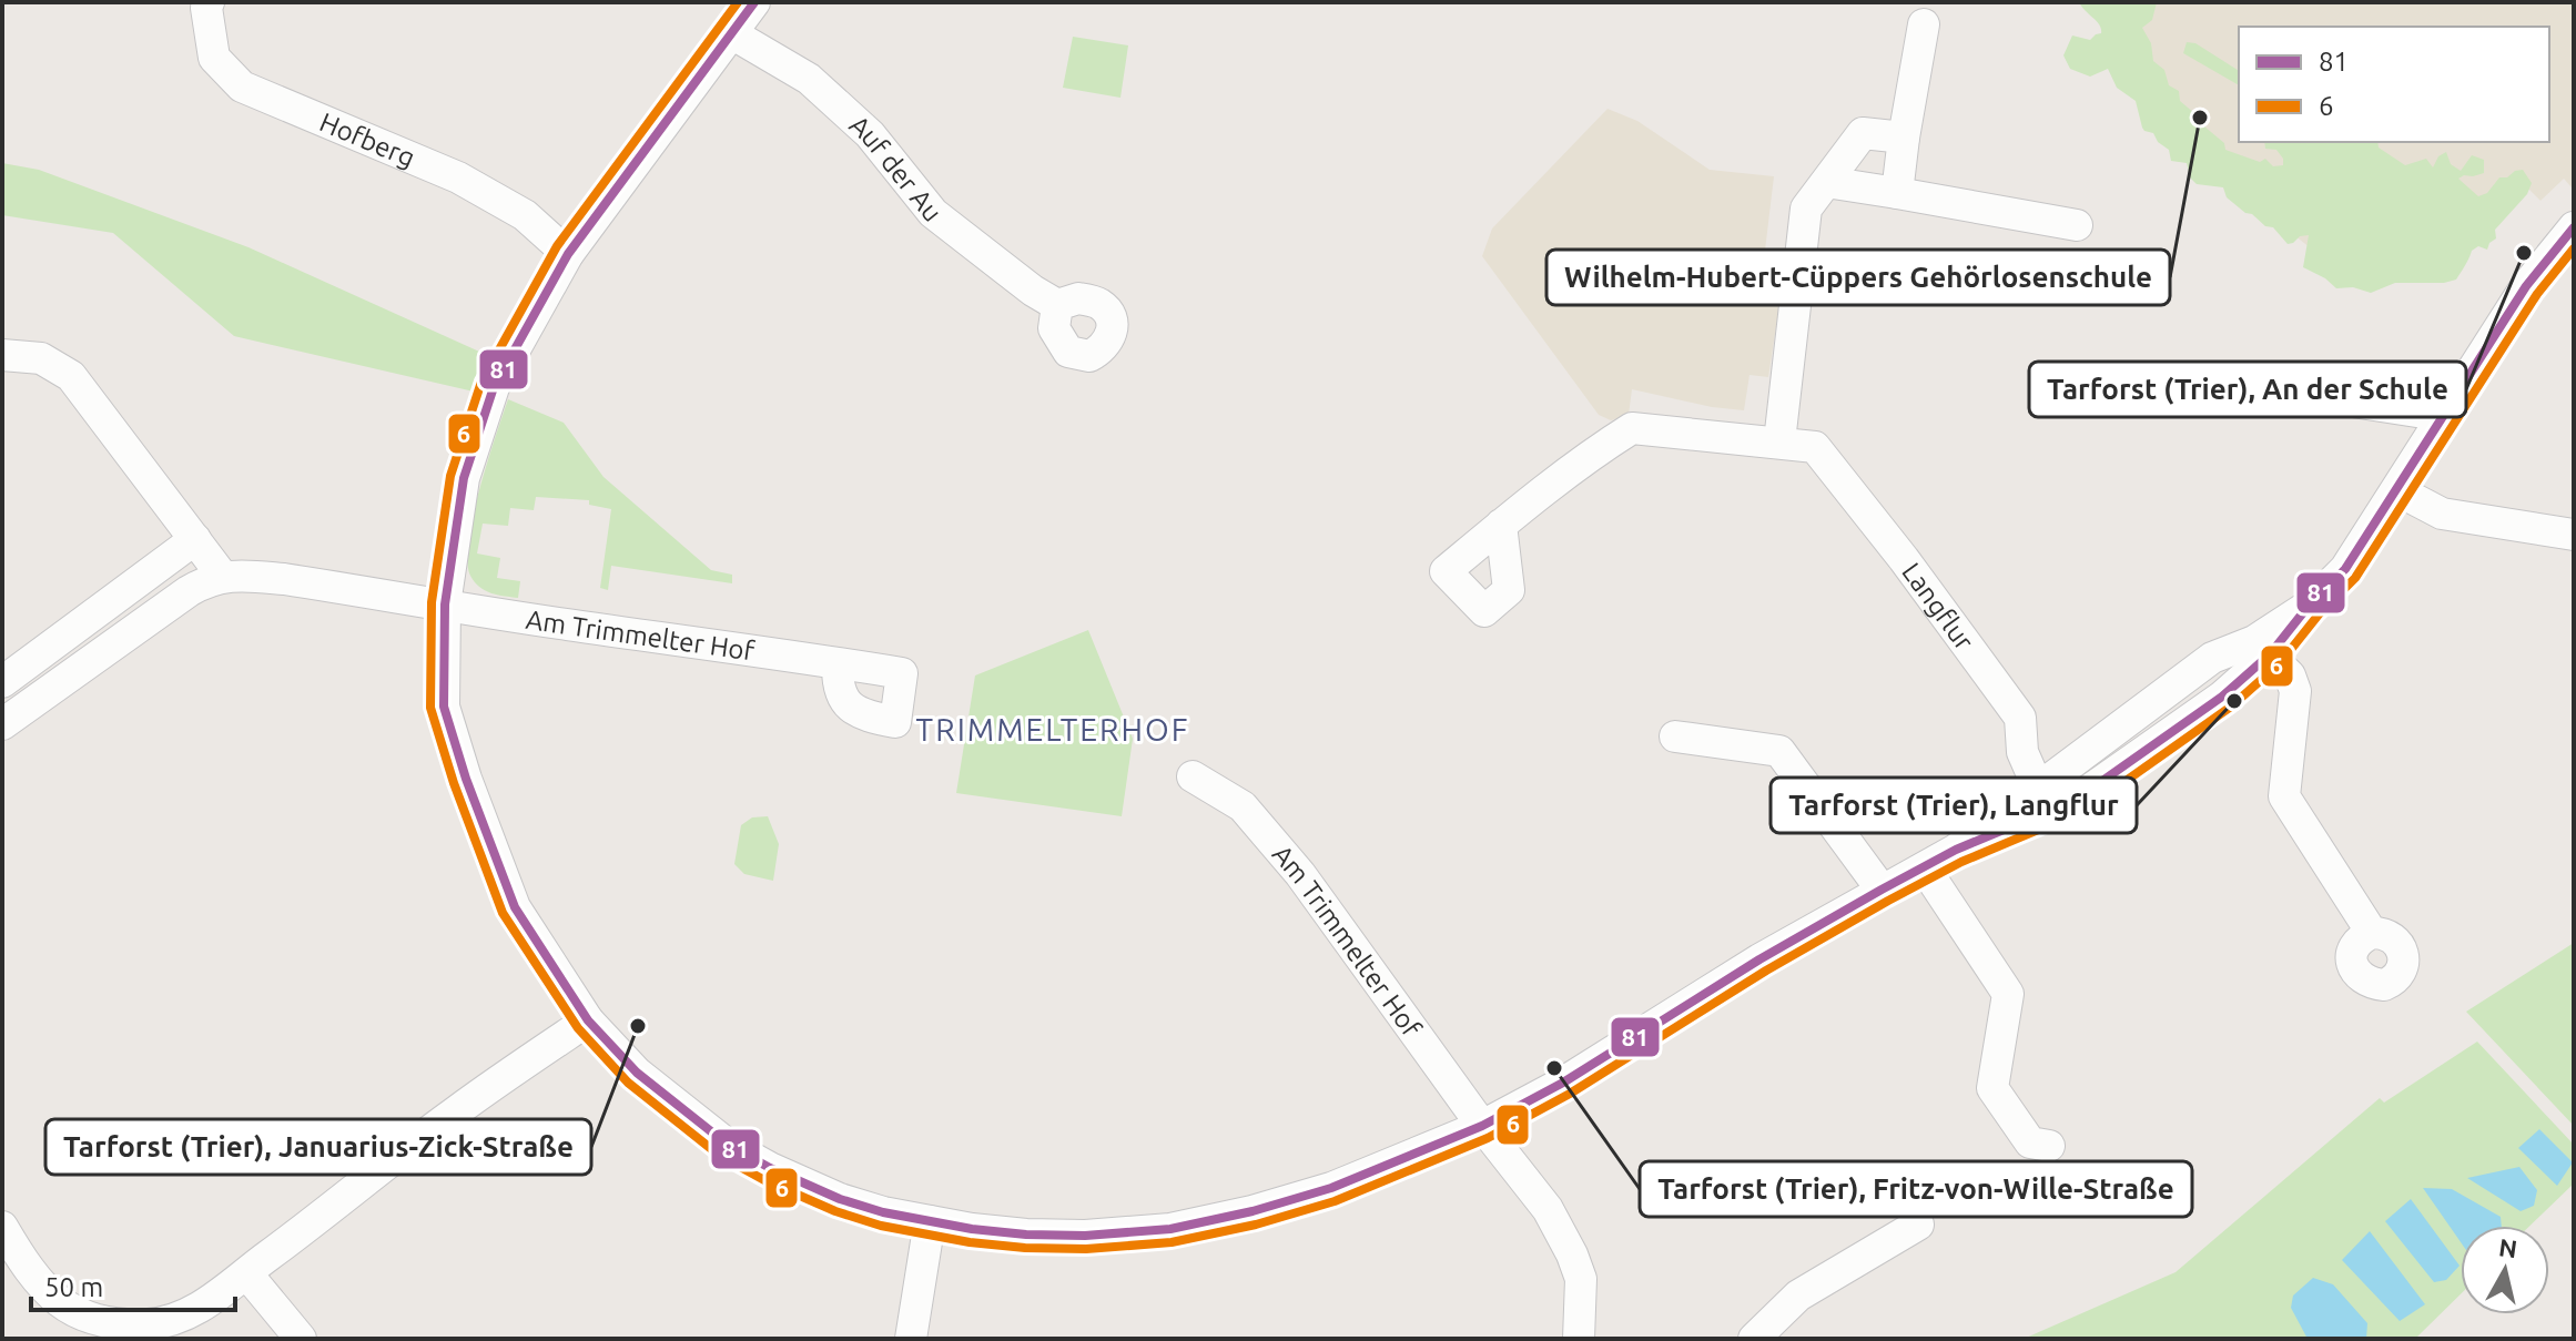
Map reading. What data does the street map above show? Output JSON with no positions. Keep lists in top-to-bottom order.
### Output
{
  "streets": {
    "street": [
      "Hofberg",
      "Auf der Au",
      "Langflur",
      "Am Trimmelter Hof"
    ]
  },
  "districts": ["TRIMMELTERHOF"],
  "places": [
    "Wilhelm-Hubert-Cüppers Gehörlosenschule",
    "Tarforst (Trier), An der Schule",
    "Tarforst (Trier), Langflur",
    "Tarforst (Trier), Januarius-Zick-Straße",
    "Tarforst (Trier), Fritz-von-Wille-Straße"
  ],
  "lines": ["transit line 81", "transit line 6"],
  "legend": ["81", "6"],
  "scale_bar": "50 m",
  "north": "top"
}
